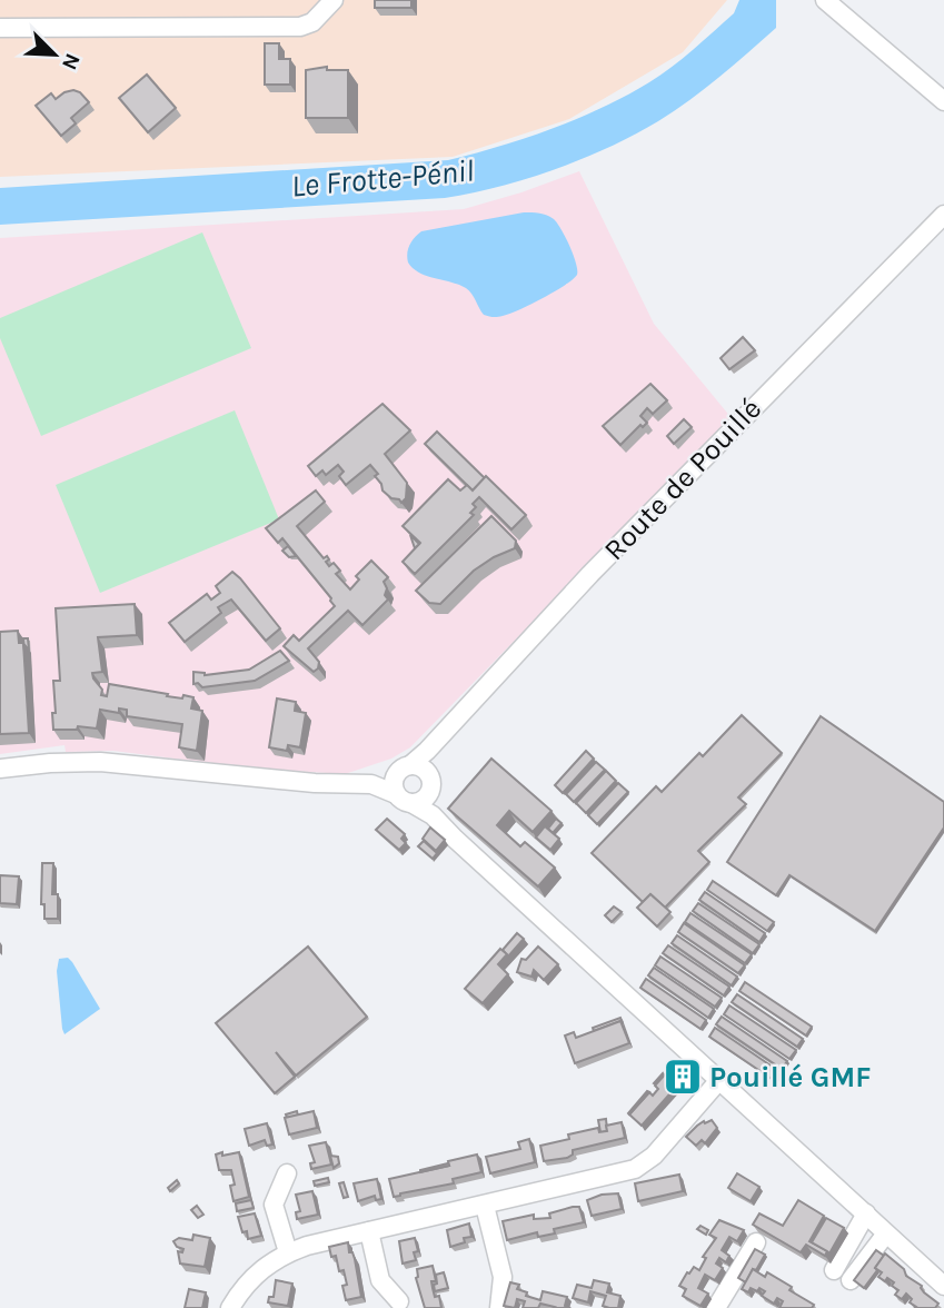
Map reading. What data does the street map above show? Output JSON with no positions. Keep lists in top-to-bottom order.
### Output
{
  "streets": {
    "street": ["Route de Pouillé"]
  },
  "water": ["Le Frotte-Pénil"],
  "places": {
    "building": ["Pouillé GMF"]
  },
  "north": "bottom right"
}
